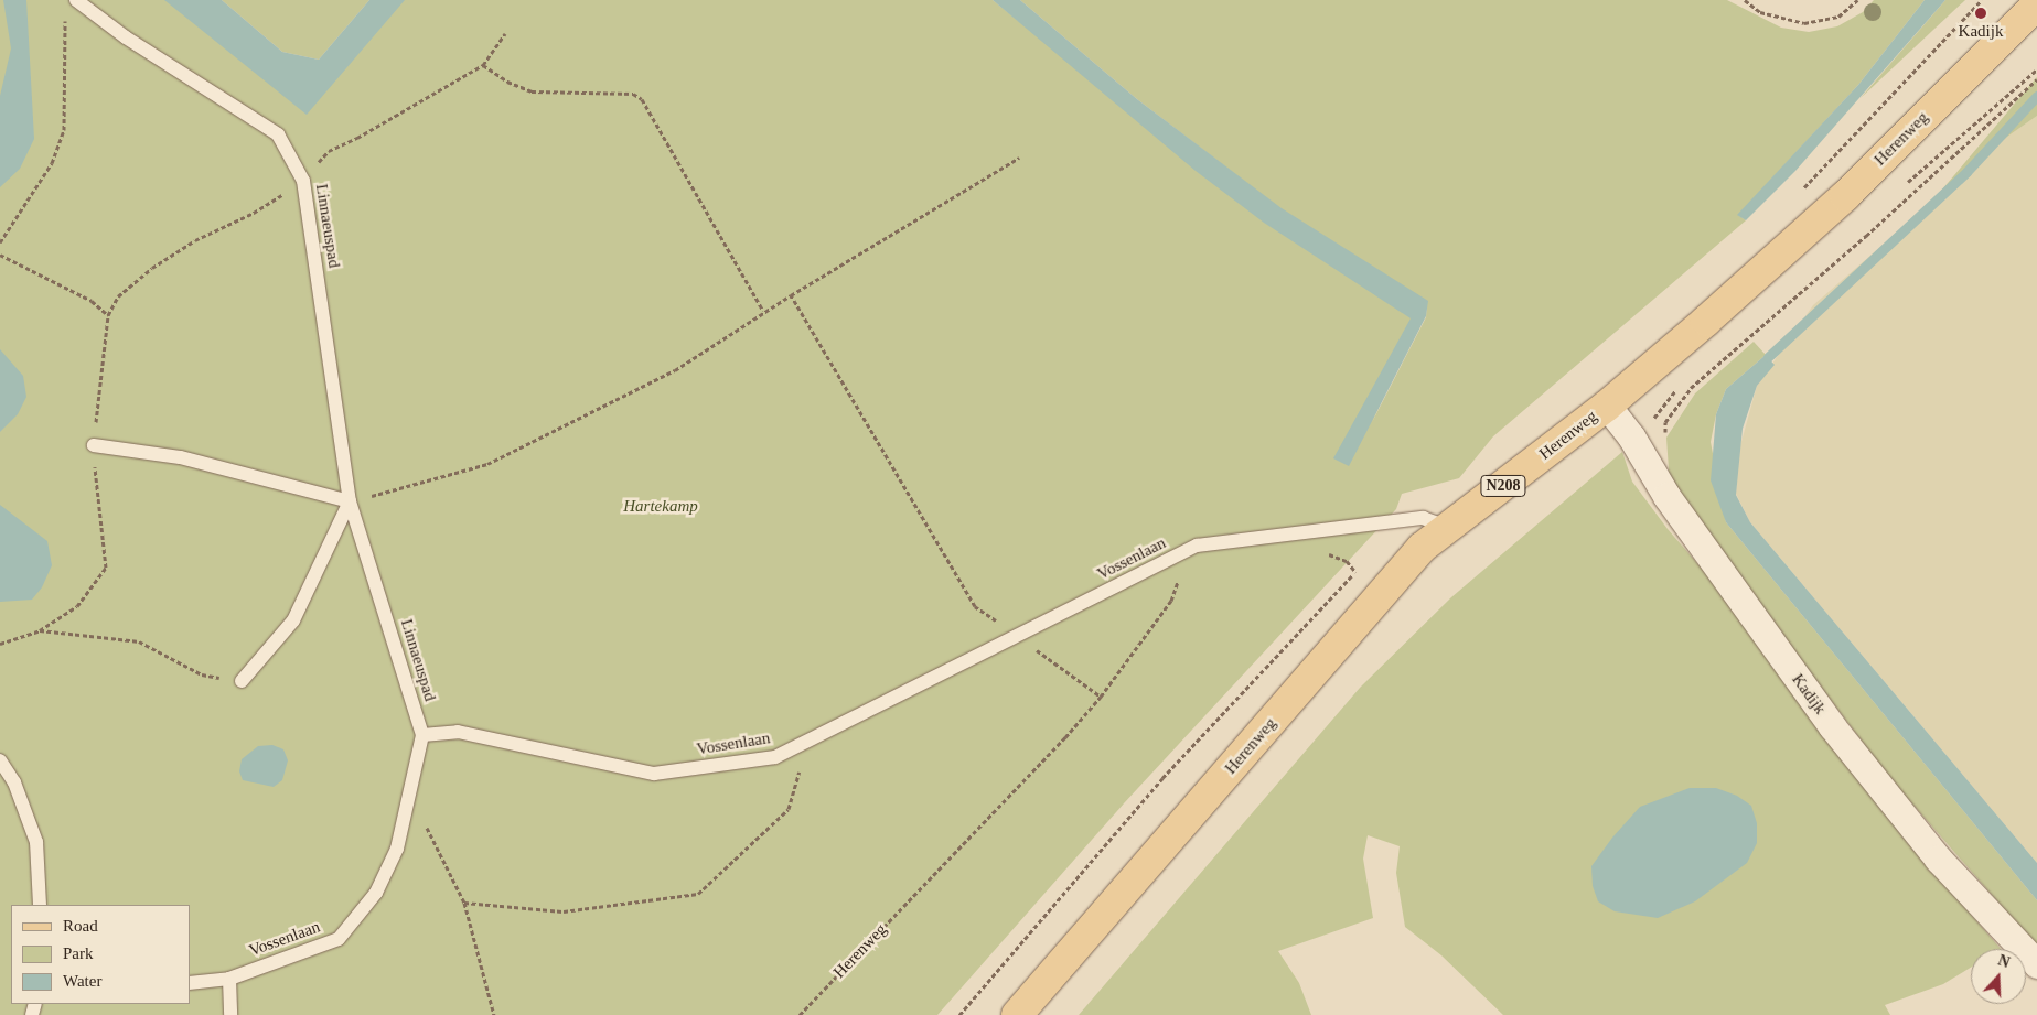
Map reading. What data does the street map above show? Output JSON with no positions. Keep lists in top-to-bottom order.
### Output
{
  "streets": {
    "main road": ["Herenweg", "N208"],
    "street": ["Kadijk"],
    "lane": ["Linnaeuspad", "Vossenlaan"]
  },
  "crossings": [
    ["Herenweg", "Vossenlaan"],
    ["Herenweg", "Kadijk"],
    ["Linnaeuspad", "Vossenlaan"]
  ],
  "parks": ["Hartekamp"],
  "places": ["Kadijk"],
  "legend": ["Road", "Park", "Water"],
  "north": "top"
}
